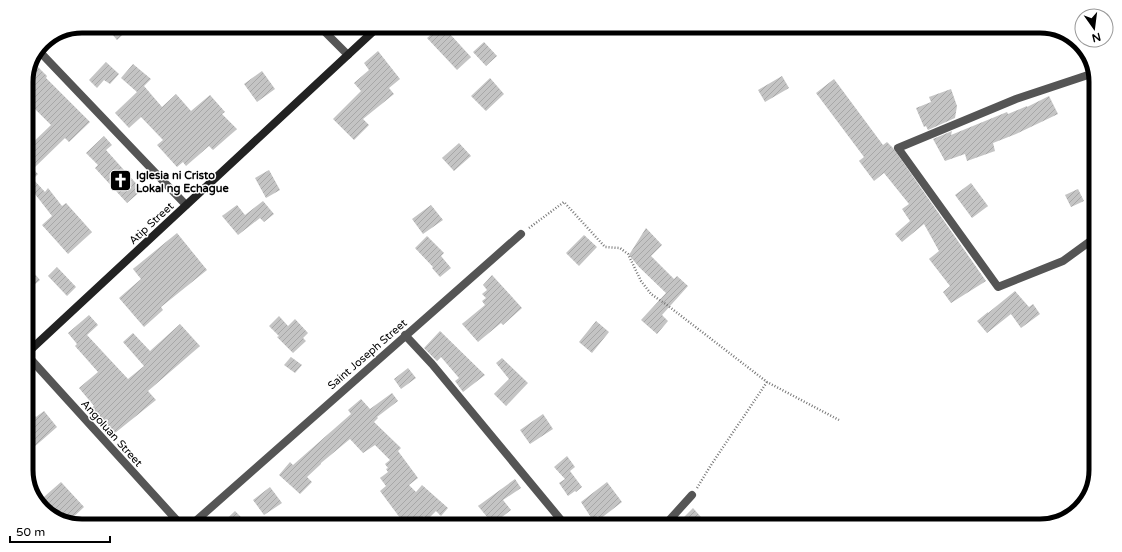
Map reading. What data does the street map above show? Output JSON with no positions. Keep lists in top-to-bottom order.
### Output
{
  "streets": {
    "main road": ["Atip Street"],
    "street": ["Saint Joseph Street", "Angoluan Street"]
  },
  "places": {
    "church": ["Iglesia ni Cristo Lokal ng Echague"]
  },
  "scale_bar": "50 m",
  "north": "bottom"
}
